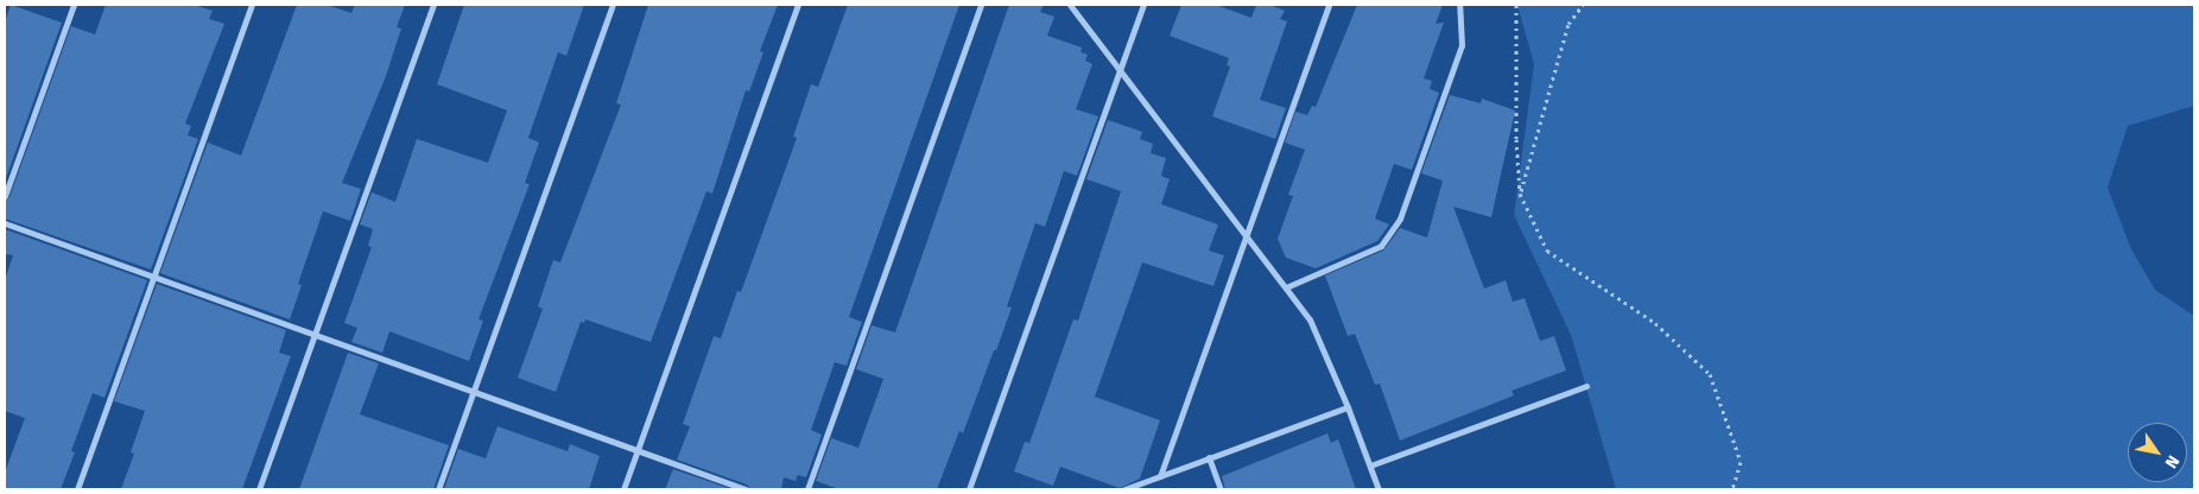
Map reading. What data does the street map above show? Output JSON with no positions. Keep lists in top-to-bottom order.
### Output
{
  "north": "bottom right"
}
